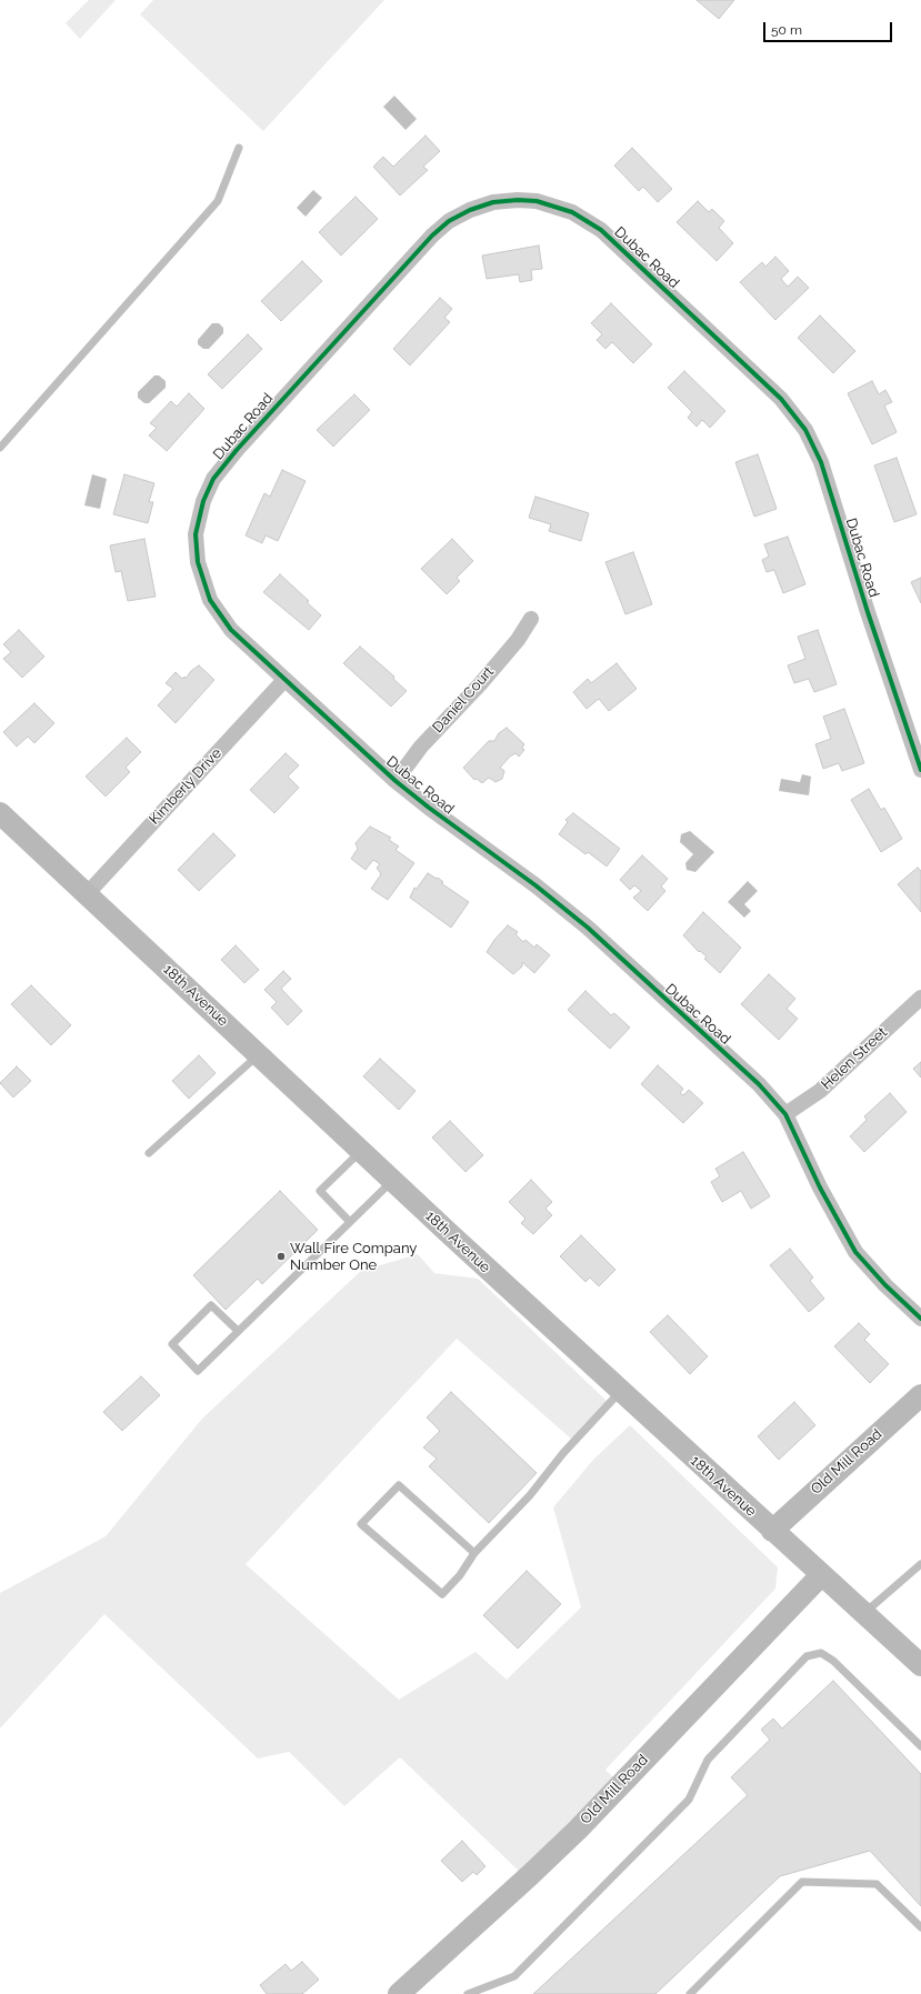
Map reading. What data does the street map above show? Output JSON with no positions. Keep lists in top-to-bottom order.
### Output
{
  "streets": {
    "street": [
      "Dubac Road",
      "Daniel Court",
      "Kimberly Drive",
      "18th Avenue",
      "Helen Street",
      "Old Mill Road"
    ]
  },
  "crossings": [
    ["Dubac Road", "Daniel Court"],
    ["Dubac Road", "Kimberly Drive"],
    ["Dubac Road", "Helen Street"],
    ["Kimberly Drive", "18th Avenue"],
    ["18th Avenue", "Old Mill Road"]
  ],
  "places": ["Wall Fire Company Number One"],
  "scale_bar": "50 m"
}
